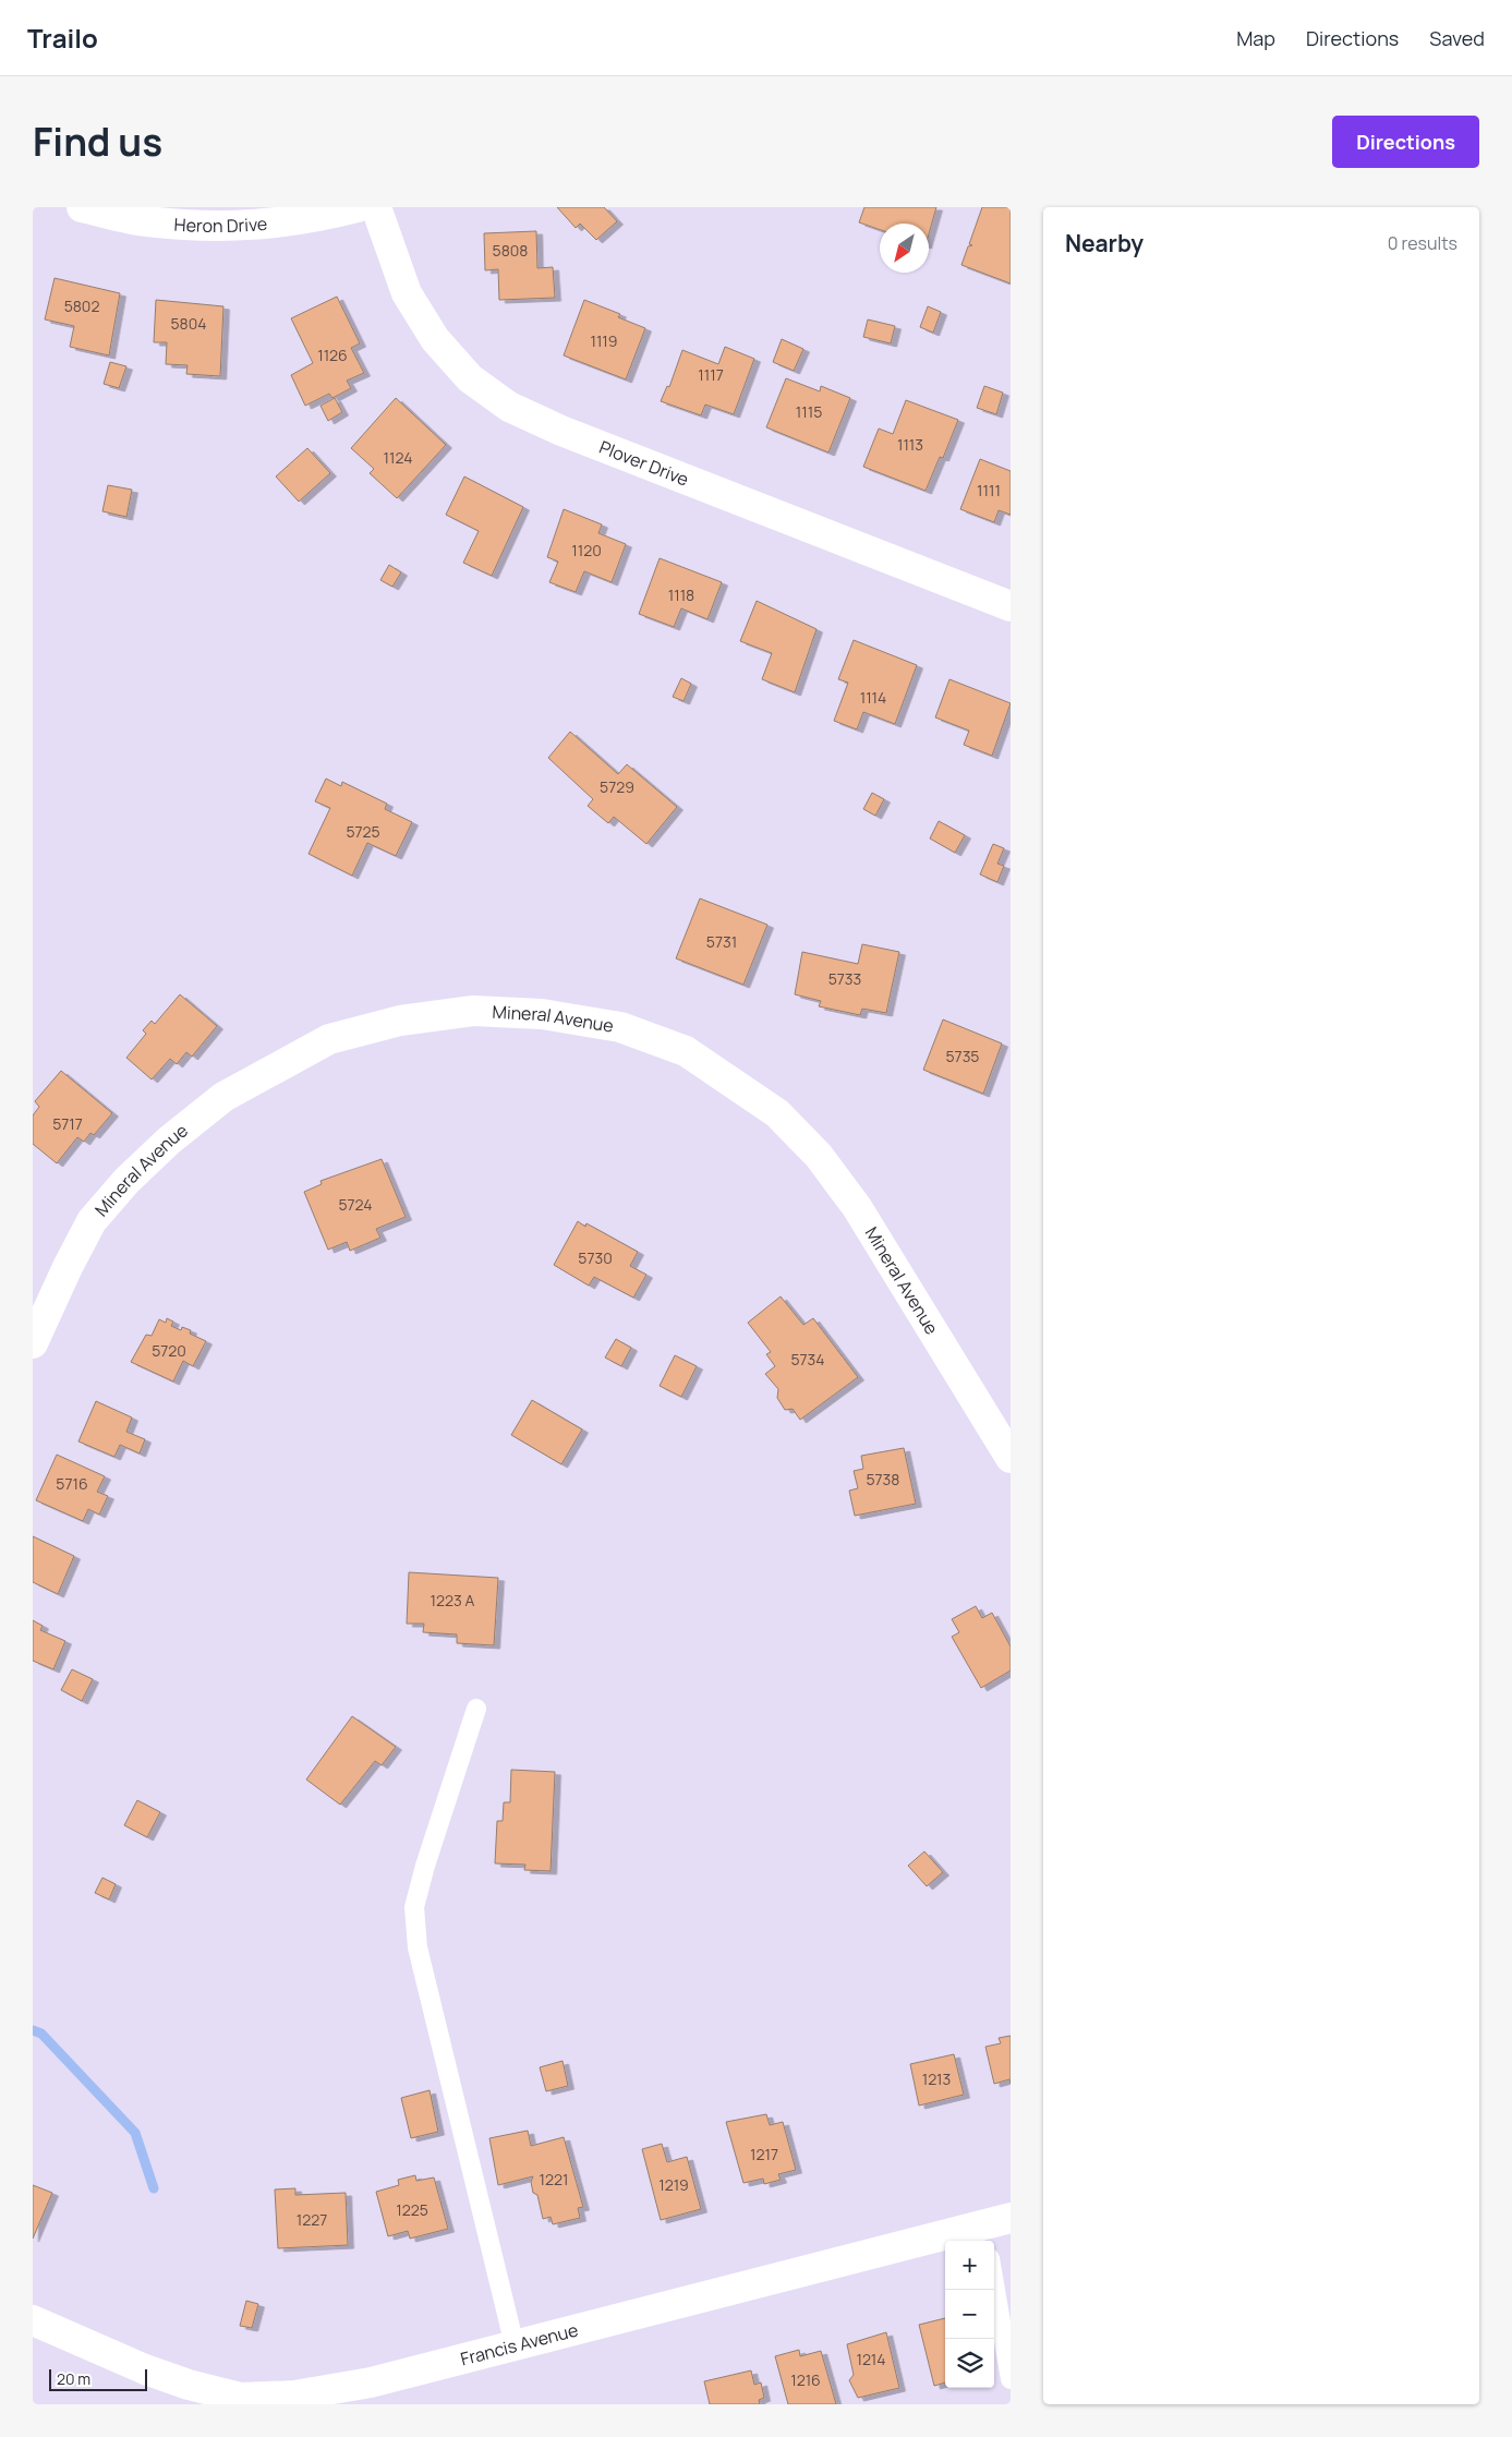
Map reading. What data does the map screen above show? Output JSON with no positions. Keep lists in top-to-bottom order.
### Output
{
  "streets": {
    "street": [
      "Heron Drive",
      "Plover Drive",
      "Mineral Avenue",
      "Francis Avenue"
    ]
  },
  "house_numbers": [
    "5808",
    "5802",
    "5804",
    "1119",
    "1126",
    "1117",
    "1115",
    "1113",
    "1124",
    "1111",
    "1120",
    "1118",
    "1114",
    "5729",
    "5725",
    "5731",
    "5733",
    "5735",
    "5717",
    "5724",
    "5730",
    "5720",
    "5734",
    "5738",
    "5716",
    "1223 A",
    "1213",
    "1217",
    "1221",
    "1219",
    "1225",
    "1227",
    "1214",
    "1216"
  ],
  "scale_bar": "20 m",
  "north": "bottom left",
  "page": {
    "header": "Trailo",
    "nav": ["Map", "Directions", "Saved"],
    "title": "Find us",
    "buttons": "Directions",
    "heading": ["Nearby", "0 results"],
    "map_buttons": ["+", "−"],
    "scale": "20 m"
  }
}
